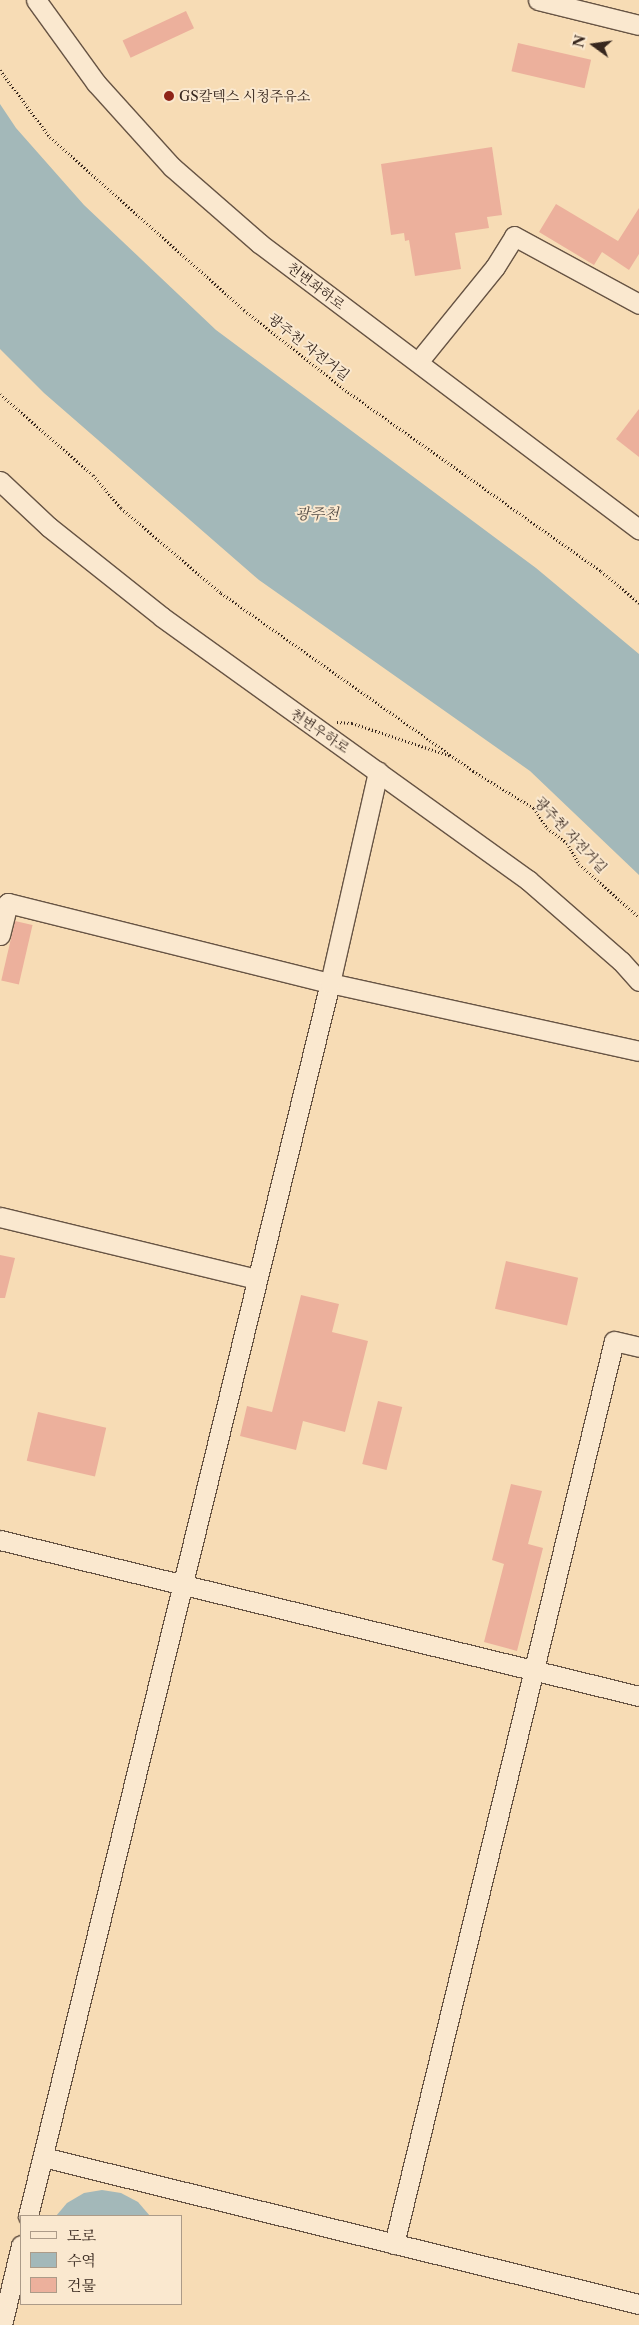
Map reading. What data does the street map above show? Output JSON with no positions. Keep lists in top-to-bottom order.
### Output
{
  "streets": {
    "street": ["천변좌하로", "천변우하로"],
    "path": ["광주천 자전거길"]
  },
  "crossings": [
    ["광주천 자전거길", "천변우하로"]
  ],
  "water": ["광주천"],
  "places": ["GS칼텍스 시청주유소"],
  "legend": ["도로", "수역", "건물"],
  "north": "left"
}
